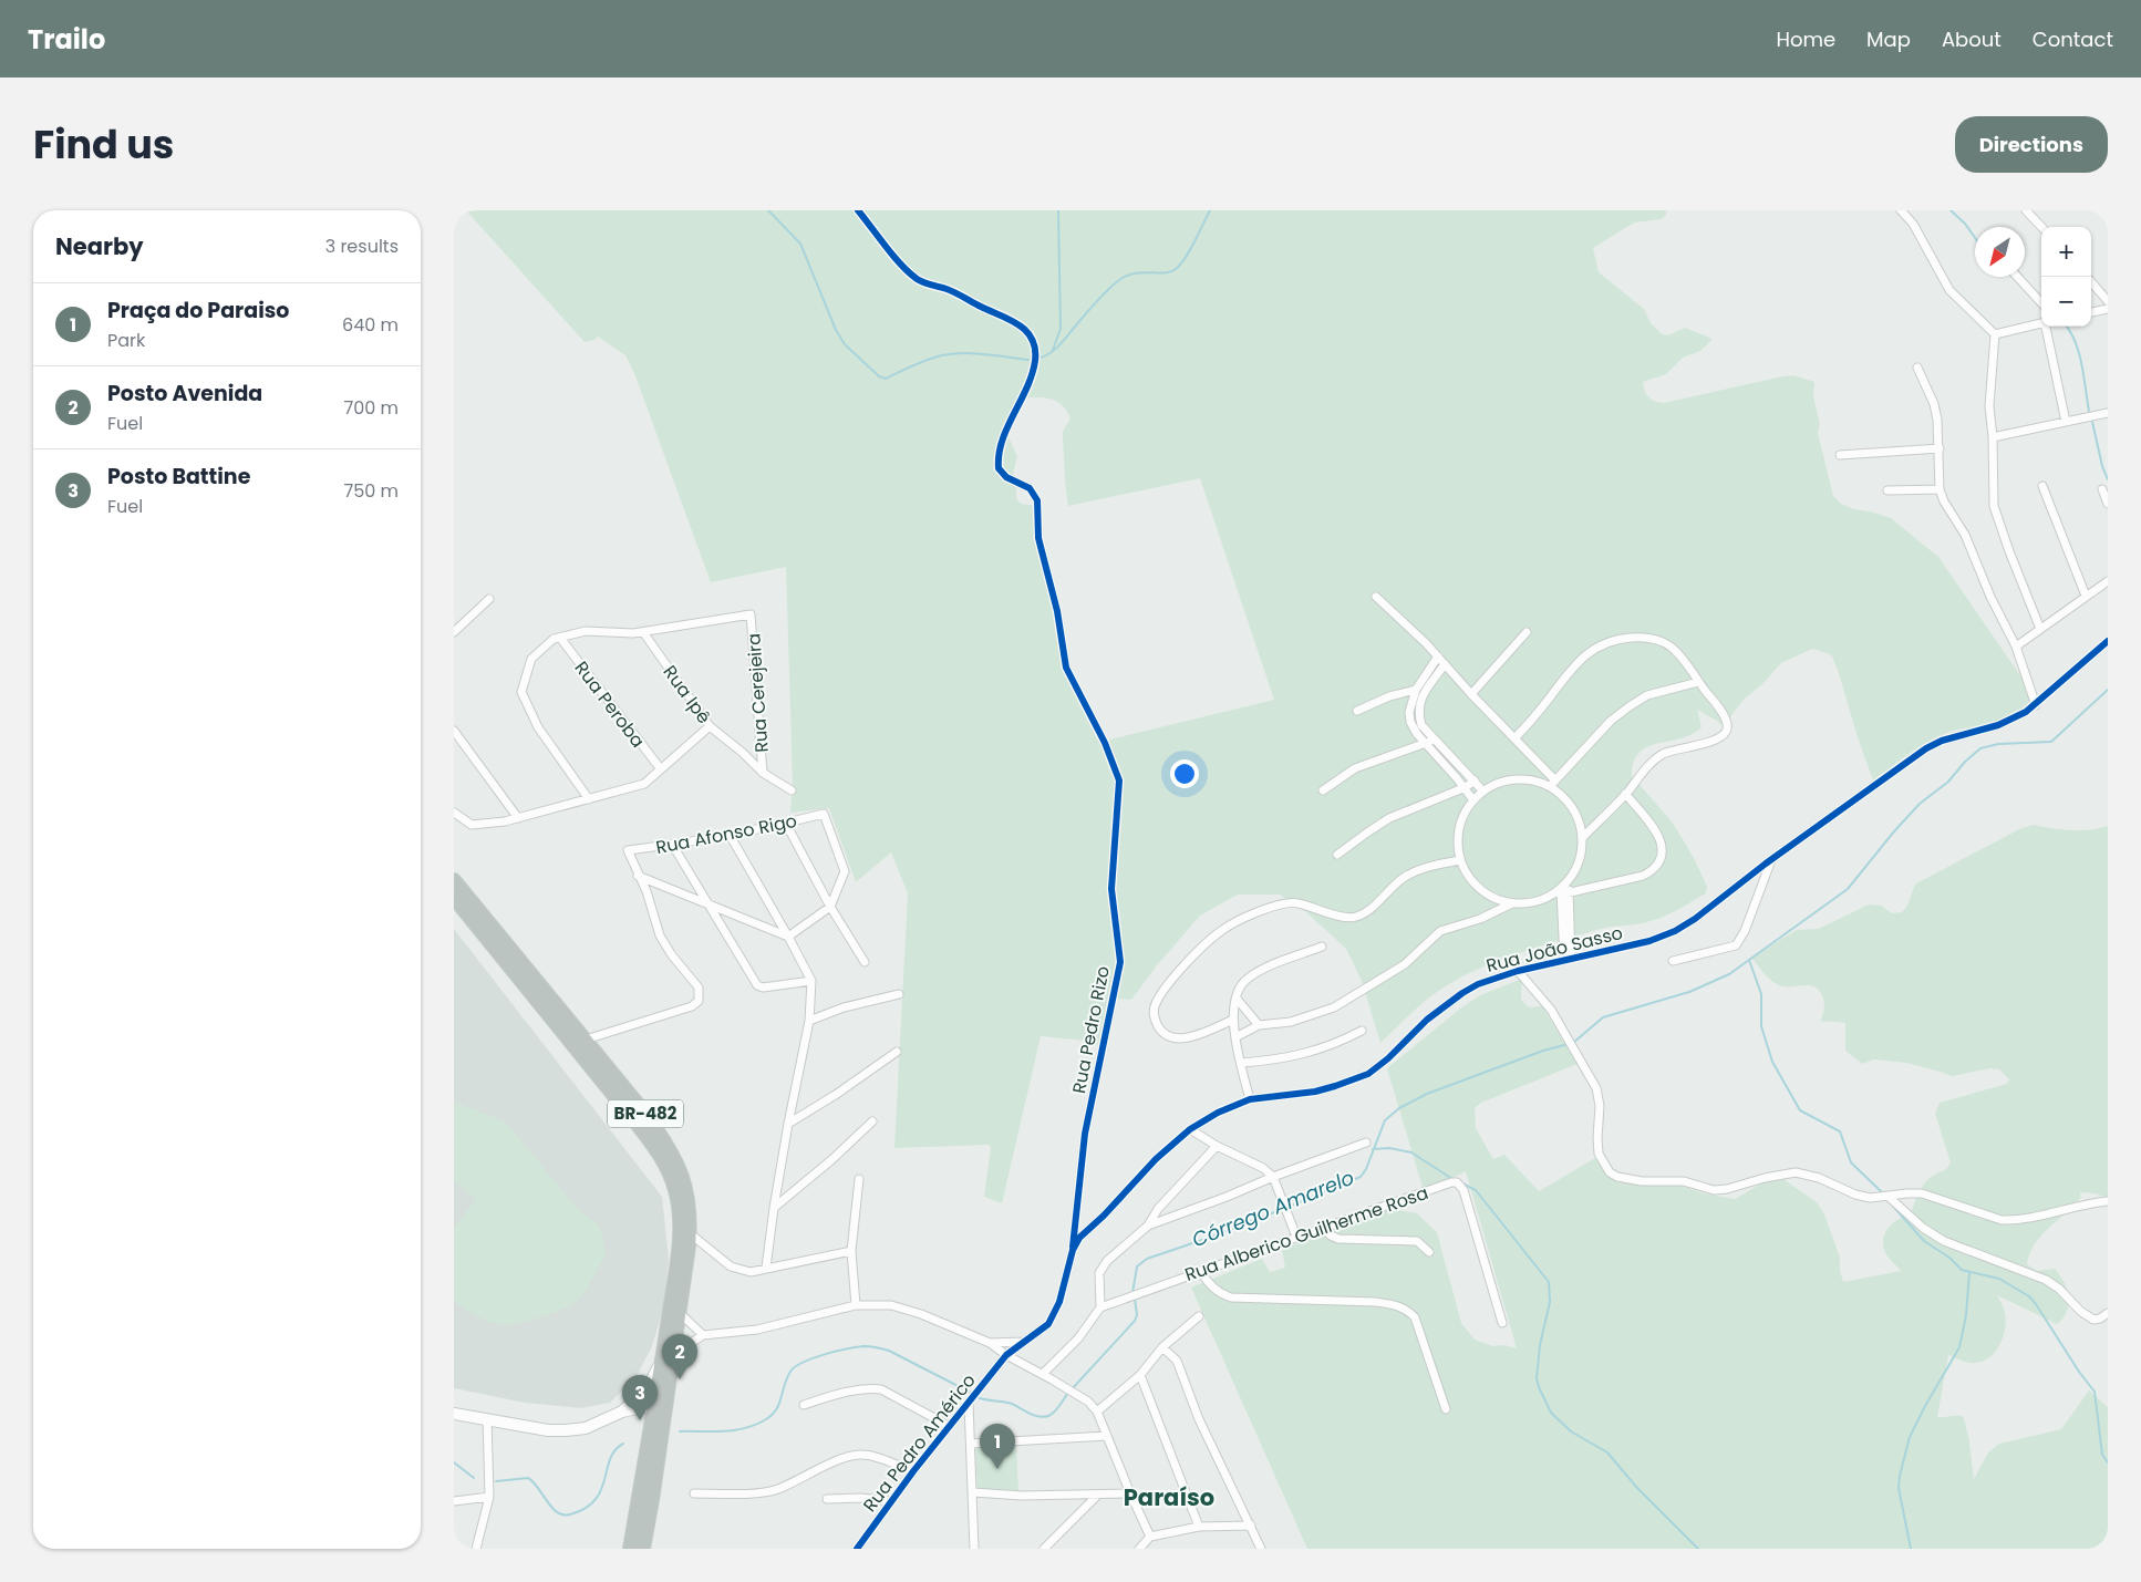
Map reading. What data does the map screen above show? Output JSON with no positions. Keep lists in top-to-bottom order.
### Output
{
  "streets": {
    "highway": ["BR-482"],
    "street": [
      "Rua Cerejeira",
      "Rua Ipê",
      "Rua Peroba",
      "Rua Afonso Rigo",
      "Rua João Sasso",
      "Rua Pedro Rizo",
      "Rua Alberico Guilherme Rosa",
      "Rua Pedro Américo"
    ]
  },
  "crossings": [
    ["Rua Cerejeira", "Rua Ipê"],
    ["Rua João Sasso", "Rua Pedro Rizo"],
    ["Rua João Sasso", "Rua Pedro Américo"]
  ],
  "districts": ["Paraíso"],
  "water": ["Córrego Amarelo"],
  "north": "bottom left",
  "page": {
    "header": "Trailo",
    "nav": [
      "Home",
      "Map",
      "About",
      "Contact"
    ],
    "title": "Find us",
    "buttons": "Directions",
    "heading": ["Nearby", "3 results"],
    "map_buttons": ["+", "−"],
    "list": [
      {
        "mark": "1",
        "name": "Praça do Paraiso",
        "note": "Park",
        "value": "640 m"
      },
      {
        "mark": "2",
        "name": "Posto Avenida",
        "note": "Fuel",
        "value": "700 m"
      },
      {
        "mark": "3",
        "name": "Posto Battine",
        "note": "Fuel",
        "value": "750 m"
      }
    ],
    "pins": ["2", "3", "1"]
  }
}
